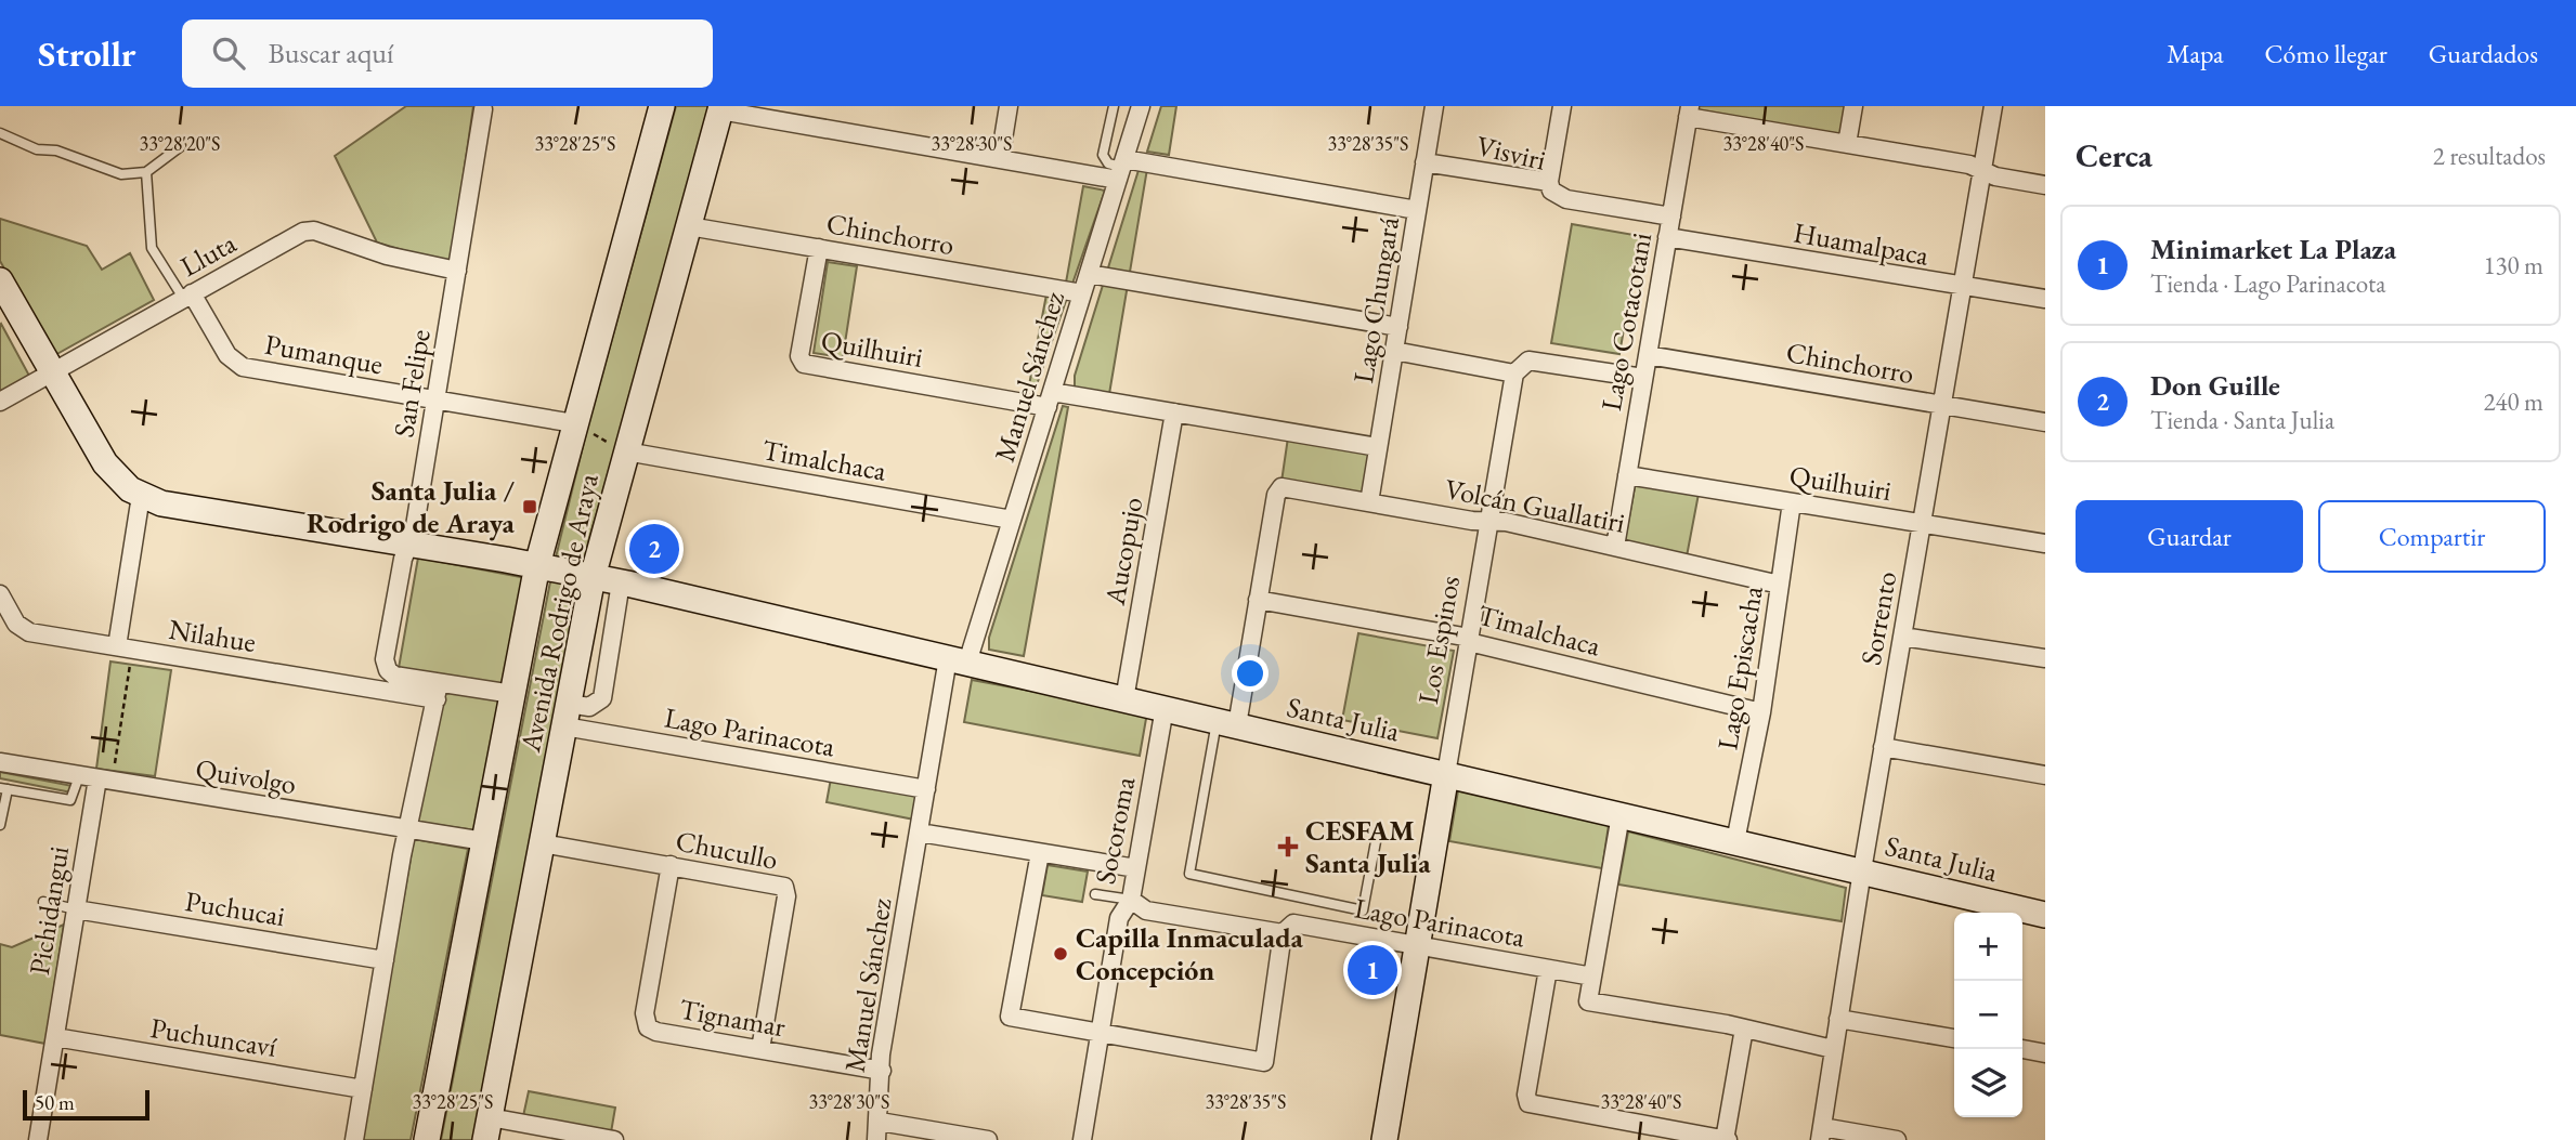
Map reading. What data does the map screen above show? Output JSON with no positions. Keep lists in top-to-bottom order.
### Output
{
  "streets": {
    "street": [
      "Visviri",
      "Chinchorro",
      "Huamalpaca",
      "Lluta",
      "Lago Chungará",
      "Lago Cotacotani",
      "Quilhuiri",
      "Pumanque",
      "Manuel Sánchez",
      "San Felipe",
      "Timalchaca",
      "Volcán Guallatiri",
      "Aucopujo",
      "Avenida Rodrigo de Araya",
      "Sorrento",
      "Nilahue",
      "Los Espinos",
      "Lago Episcacha",
      "Santa Julia",
      "Lago Parinacota",
      "Quivolgo",
      "Socoroma",
      "Chucullo",
      "Puchucai",
      "Pichidangui",
      "Tignamar",
      "Puchuncaví"
    ]
  },
  "crossings": [
    ["Visviri", "Lago Chungará"],
    ["Visviri", "Lago Cotacotani"],
    ["Chinchorro", "Lago Cotacotani"],
    ["Chinchorro", "Quilhuiri"],
    ["Chinchorro", "Manuel Sánchez"],
    ["Chinchorro", "Avenida Rodrigo de Araya"],
    ["Chinchorro", "Sorrento"],
    ["Huamalpaca", "Lago Cotacotani"],
    ["Huamalpaca", "Sorrento"],
    ["Lluta", "Pumanque"],
    ["Lluta", "San Felipe"],
    ["Lago Chungará", "Quilhuiri"],
    ["Lago Chungará", "Volcán Guallatiri"],
    ["Lago Cotacotani", "Quilhuiri"],
    ["Lago Cotacotani", "Volcán Guallatiri"],
    ["Quilhuiri", "Manuel Sánchez"],
    ["Quilhuiri", "Aucopujo"],
    ["Quilhuiri", "Sorrento"],
    ["Quilhuiri", "Lago Episcacha"],
    ["Pumanque", "San Felipe"],
    ["Pumanque", "Avenida Rodrigo de Araya"],
    ["Manuel Sánchez", "Timalchaca"],
    ["Manuel Sánchez", "Santa Julia"],
    ["Manuel Sánchez", "Lago Parinacota"],
    ["Manuel Sánchez", "Tignamar"],
    ["San Felipe", "Avenida Rodrigo de Araya"],
    ["San Felipe", "Nilahue"],
    ["San Felipe", "Santa Julia"],
    ["Timalchaca", "Volcán Guallatiri"],
    ["Timalchaca", "Avenida Rodrigo de Araya"],
    ["Timalchaca", "Los Espinos"],
    ["Timalchaca", "Lago Episcacha"],
    ["Volcán Guallatiri", "Los Espinos"],
    ["Volcán Guallatiri", "Lago Episcacha"],
    ["Aucopujo", "Santa Julia"],
    ["Avenida Rodrigo de Araya", "Santa Julia"],
    ["Avenida Rodrigo de Araya", "Lago Parinacota"],
    ["Avenida Rodrigo de Araya", "Quivolgo"],
    ["Avenida Rodrigo de Araya", "Chucullo"],
    ["Sorrento", "Santa Julia"],
    ["Los Espinos", "Santa Julia"],
    ["Los Espinos", "Lago Parinacota"],
    ["Lago Episcacha", "Santa Julia"],
    ["Santa Julia", "Socoroma"],
    ["Lago Parinacota", "Socoroma"],
    ["Quivolgo", "Pichidangui"],
    ["Chucullo", "Tignamar"],
    ["Puchucai", "Pichidangui"],
    ["Pichidangui", "Puchuncaví"]
  ],
  "places": {
    "transit": ["Santa Julia / Rodrigo de Araya"],
    "health": ["CESFAM Santa Julia"],
    "other": ["Capilla Inmaculada Concepción"]
  },
  "scale_bar": "50 m",
  "page": {
    "header": "Strollr",
    "search": "Buscar aquí",
    "nav": ["Mapa", "Cómo llegar", "Guardados"],
    "heading": ["Cerca", "2 resultados"],
    "list": [
      {
        "mark": "1",
        "name": "Minimarket La Plaza",
        "note": "Tienda · Lago Parinacota",
        "value": "130 m"
      },
      {
        "mark": "2",
        "name": "Don Guille",
        "note": "Tienda · Santa Julia",
        "value": "240 m"
      }
    ],
    "buttons": ["Guardar", "Compartir"],
    "pins": ["2", "1"],
    "map_buttons": ["+", "−"],
    "scale": "50 m"
  },
  "coordinates": [
    "33°28'20\"S",
    "33°28'25\"S",
    "33°28'30\"S",
    "33°28'35\"S",
    "33°28'40\"S"
  ]
}
